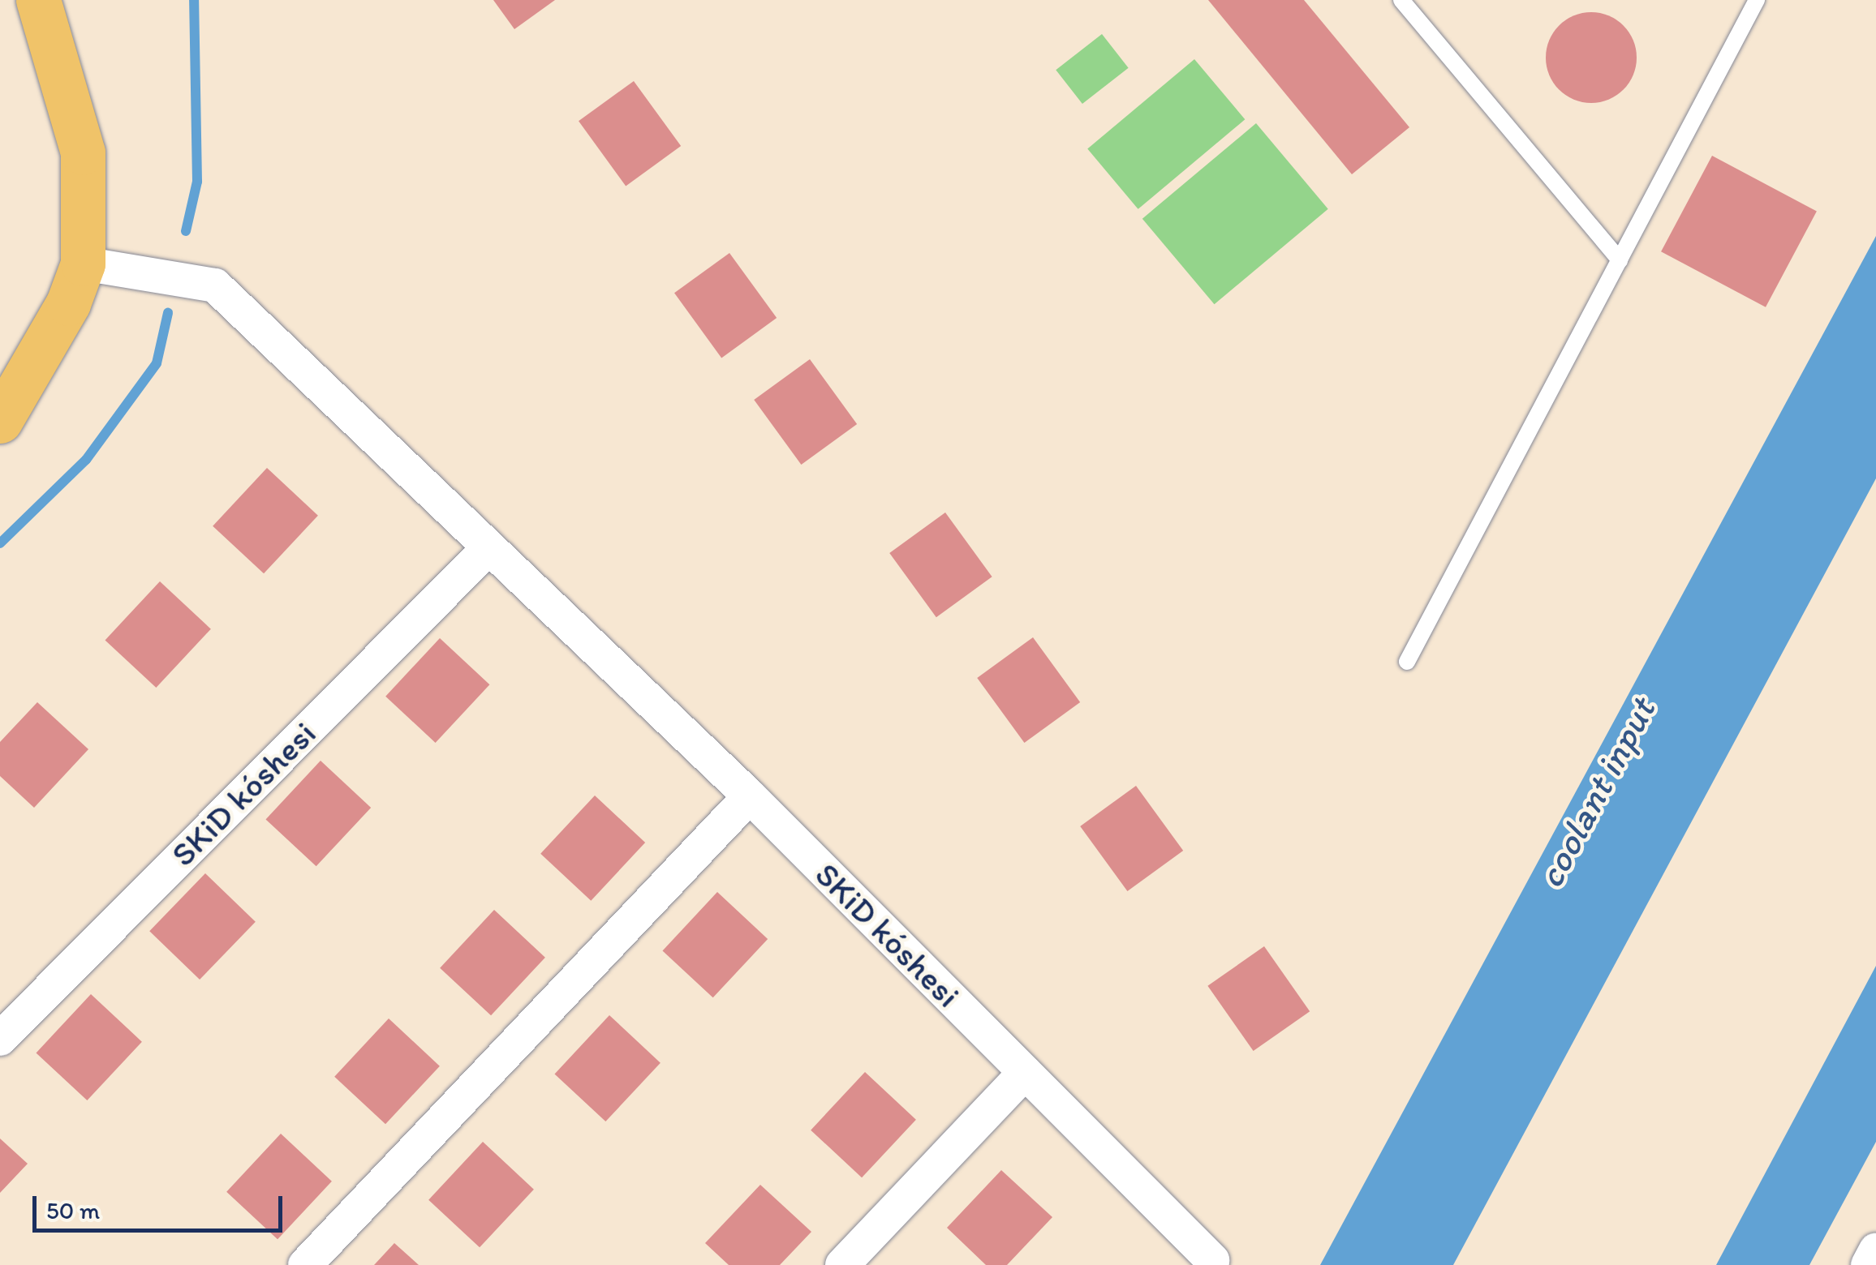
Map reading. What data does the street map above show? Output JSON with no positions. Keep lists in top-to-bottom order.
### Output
{
  "streets": {
    "street": ["SKiD kóshesi"]
  },
  "water": ["coolant input"],
  "scale_bar": "50 m"
}
